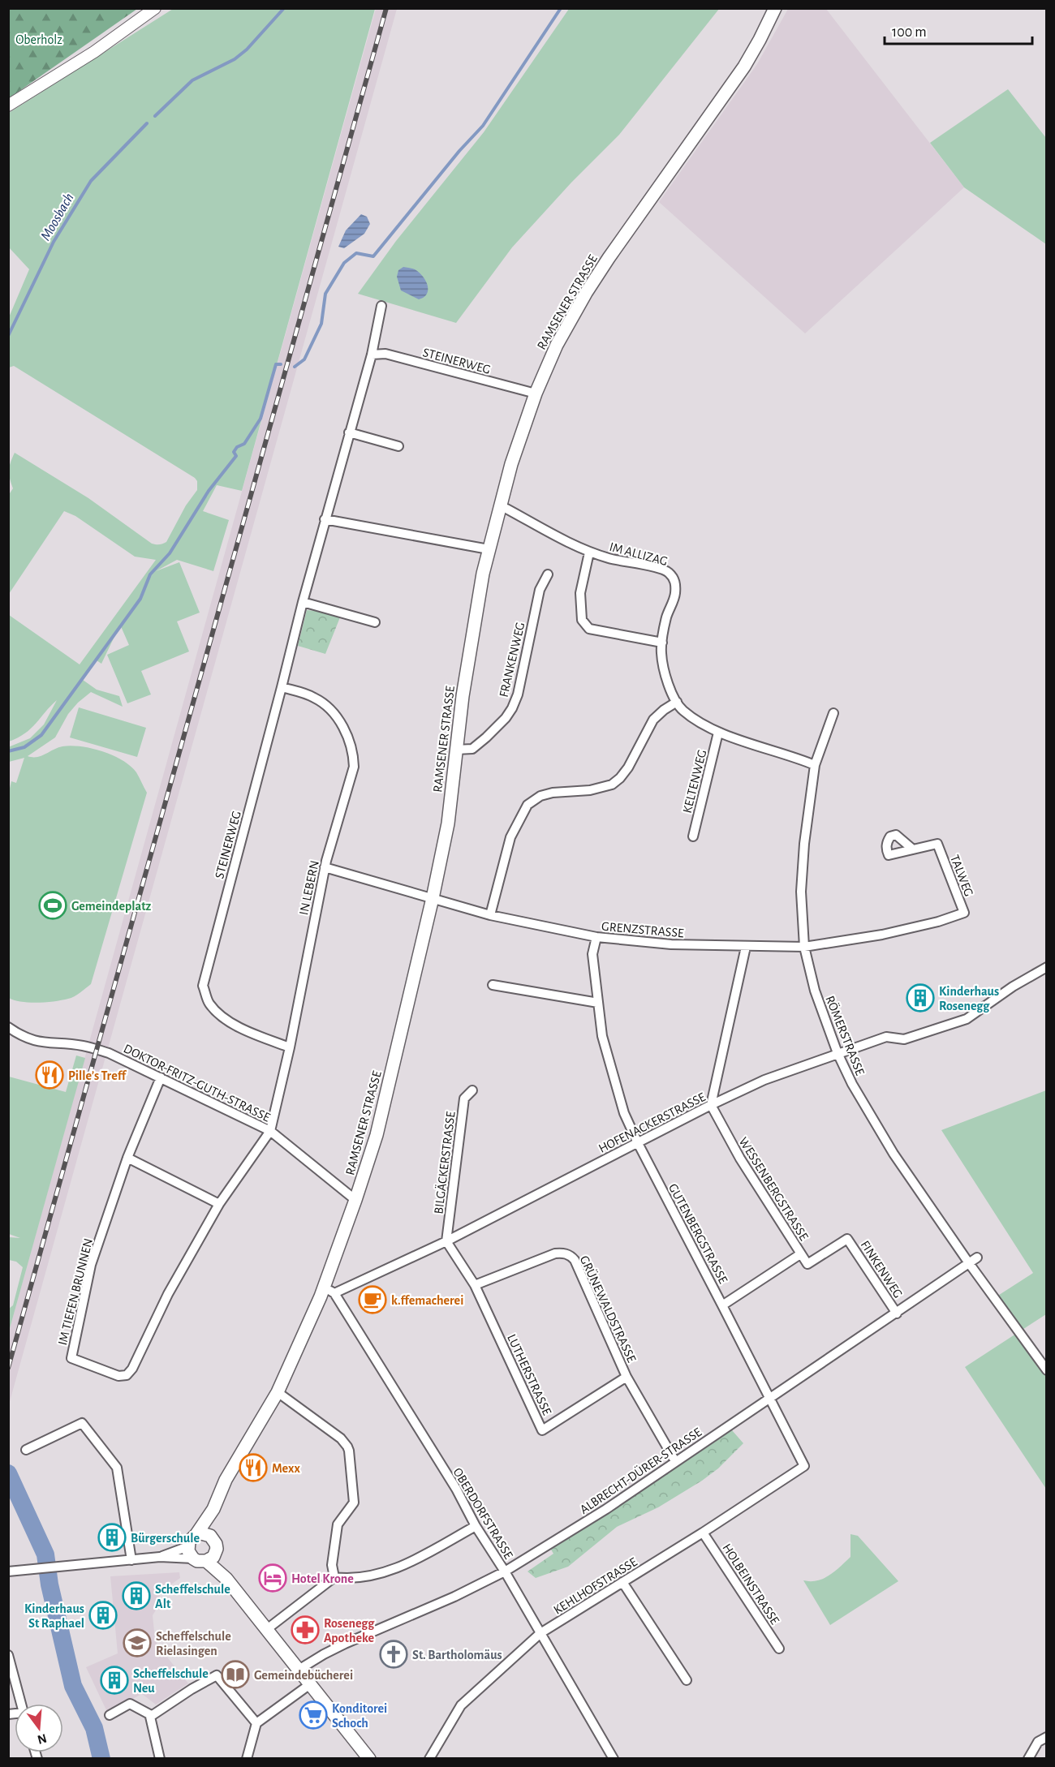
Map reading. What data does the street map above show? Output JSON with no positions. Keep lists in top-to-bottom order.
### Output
{
  "streets": {
    "main road": ["RAMSENER STRASSE"],
    "street": [
      "STEINERWEG",
      "IM ALLIZAG",
      "FRANKENWEG",
      "KELTENWEG",
      "TALWEG",
      "IN LEBERN",
      "GRENZSTRASSE",
      "RÖMERSTRASSE",
      "DOKTOR-FRITZ-GUTH-STRASSE",
      "HOFENACKERSTRASSE",
      "BILGÄCKERSTRASSE",
      "WESSENBERGSTRASSE",
      "GUTENBERGSTRASSE",
      "FINKENWEG",
      "IM TIEFEN BRUNNEN",
      "GRÜNEWALDSTRASSE",
      "LUTHERSTRASSE",
      "ALBRECHT-DÜRER-STRASSE",
      "OBERDORFSTRASSE",
      "HOLBEINSTRASSE",
      "KEHLHOFSTRASSE"
    ]
  },
  "crossings": [
    ["RAMSENER STRASSE", "STEINERWEG"],
    ["RAMSENER STRASSE", "IM ALLIZAG"],
    ["RAMSENER STRASSE", "FRANKENWEG"],
    ["RAMSENER STRASSE", "GRENZSTRASSE"],
    ["RAMSENER STRASSE", "DOKTOR-FRITZ-GUTH-STRASSE"],
    ["RAMSENER STRASSE", "HOFENACKERSTRASSE"],
    ["RAMSENER STRASSE", "OBERDORFSTRASSE"],
    ["STEINERWEG", "IN LEBERN"],
    ["IM ALLIZAG", "KELTENWEG"],
    ["IM ALLIZAG", "RÖMERSTRASSE"],
    ["TALWEG", "GRENZSTRASSE"],
    ["IN LEBERN", "GRENZSTRASSE"],
    ["IN LEBERN", "DOKTOR-FRITZ-GUTH-STRASSE"],
    ["IN LEBERN", "IM TIEFEN BRUNNEN"],
    ["GRENZSTRASSE", "RÖMERSTRASSE"],
    ["GRENZSTRASSE", "GUTENBERGSTRASSE"],
    ["RÖMERSTRASSE", "HOFENACKERSTRASSE"],
    ["RÖMERSTRASSE", "ALBRECHT-DÜRER-STRASSE"],
    ["DOKTOR-FRITZ-GUTH-STRASSE", "IM TIEFEN BRUNNEN"],
    ["HOFENACKERSTRASSE", "BILGÄCKERSTRASSE"],
    ["HOFENACKERSTRASSE", "WESSENBERGSTRASSE"],
    ["HOFENACKERSTRASSE", "GUTENBERGSTRASSE"],
    ["HOFENACKERSTRASSE", "LUTHERSTRASSE"],
    ["HOFENACKERSTRASSE", "OBERDORFSTRASSE"],
    ["BILGÄCKERSTRASSE", "LUTHERSTRASSE"],
    ["WESSENBERGSTRASSE", "GUTENBERGSTRASSE"],
    ["WESSENBERGSTRASSE", "FINKENWEG"],
    ["GUTENBERGSTRASSE", "ALBRECHT-DÜRER-STRASSE"],
    ["GUTENBERGSTRASSE", "KEHLHOFSTRASSE"],
    ["FINKENWEG", "ALBRECHT-DÜRER-STRASSE"],
    ["GRÜNEWALDSTRASSE", "LUTHERSTRASSE"],
    ["GRÜNEWALDSTRASSE", "ALBRECHT-DÜRER-STRASSE"],
    ["ALBRECHT-DÜRER-STRASSE", "OBERDORFSTRASSE"],
    ["OBERDORFSTRASSE", "KEHLHOFSTRASSE"],
    ["HOLBEINSTRASSE", "KEHLHOFSTRASSE"]
  ],
  "water": ["Moosbach"],
  "parks": ["Oberholz"],
  "places": {
    "sports": ["Gemeindeplatz"],
    "building": [
      "Kinderhaus Rosenegg",
      "Bürgerschule",
      "Scheffelschule Alt",
      "Kinderhaus St Raphael",
      "Scheffelschule Neu"
    ],
    "restaurant": ["Pille’s Treff", "Mexx"],
    "cafe": ["k.ffemacherei"],
    "hotel": ["Hotel Krone"],
    "pharmacy": ["Rosenegg Apotheke"],
    "school or university": ["Scheffelschule Rielasingen"],
    "church": ["St. Bartholomäus"],
    "library": ["Gemeindebücherei"],
    "supermarket": ["Konditorei Schoch"]
  },
  "scale_bar": "100 m",
  "north": "bottom"
}
